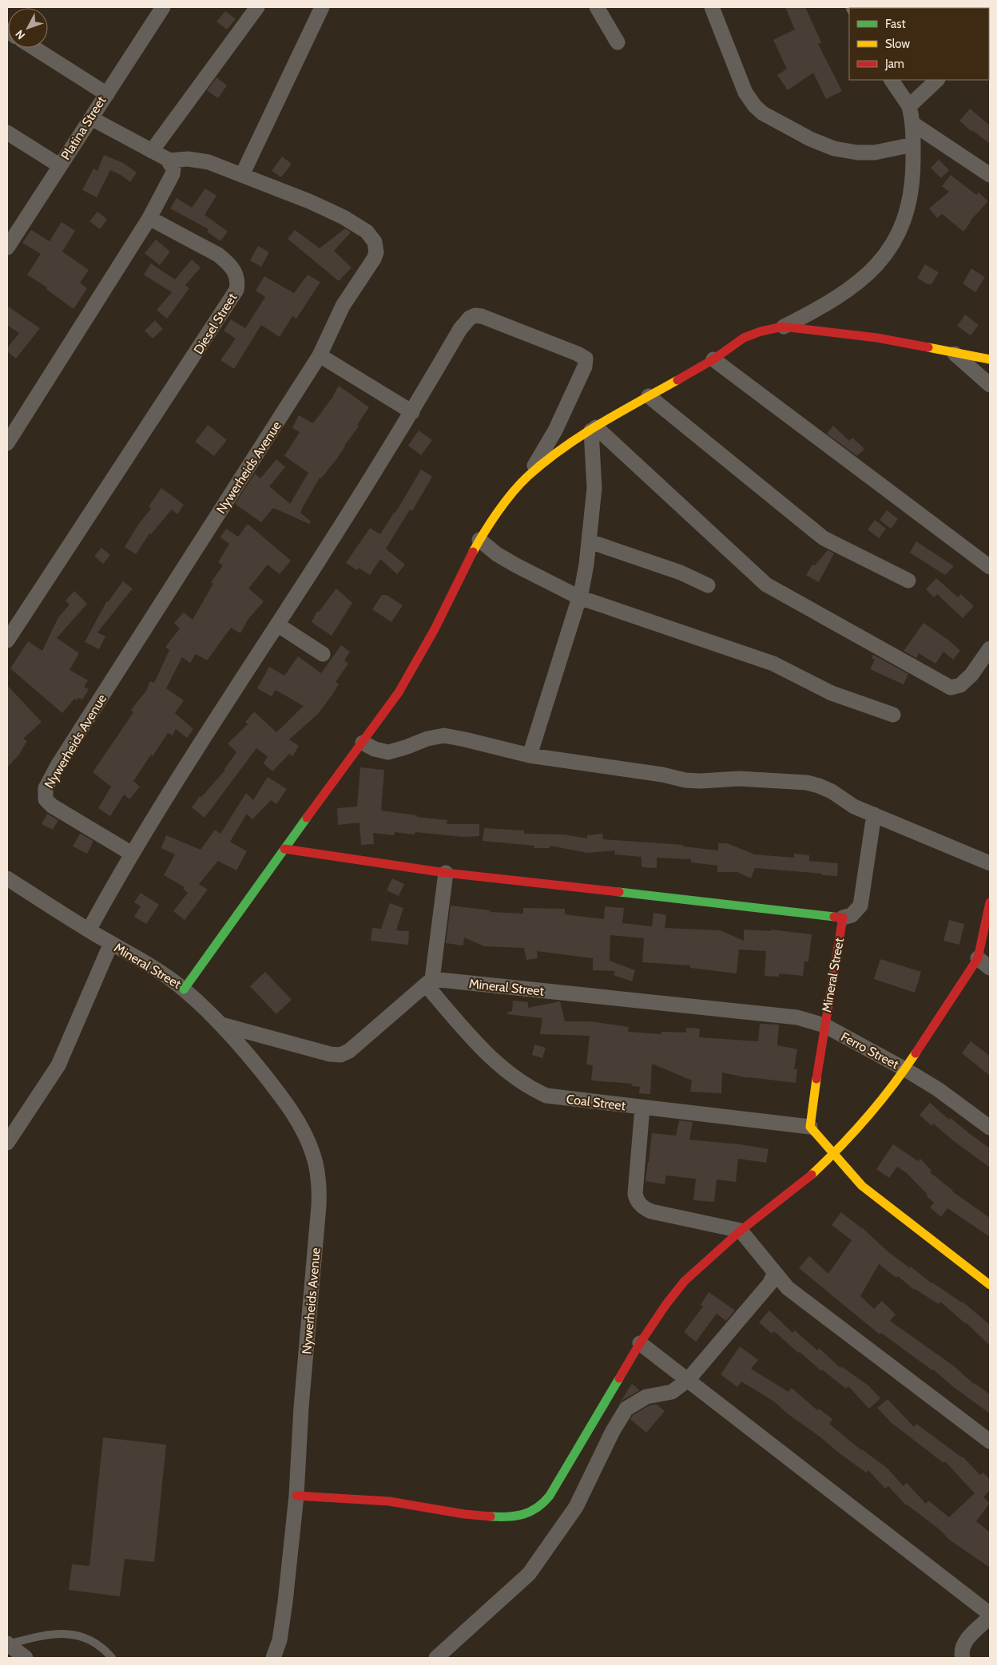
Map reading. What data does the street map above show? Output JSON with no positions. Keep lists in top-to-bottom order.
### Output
{
  "streets": {
    "street": [
      "Platina Street",
      "Diesel Street",
      "Nywerheids Avenue",
      "Mineral Street",
      "Ferro Street",
      "Coal Street"
    ]
  },
  "crossings": [
    ["Nywerheids Avenue", "Mineral Street"],
    ["Mineral Street", "Ferro Street"],
    ["Mineral Street", "Coal Street"],
    ["Ferro Street", "Coal Street"]
  ],
  "legend": ["Fast", "Slow", "Jam"],
  "north": "bottom left"
}
